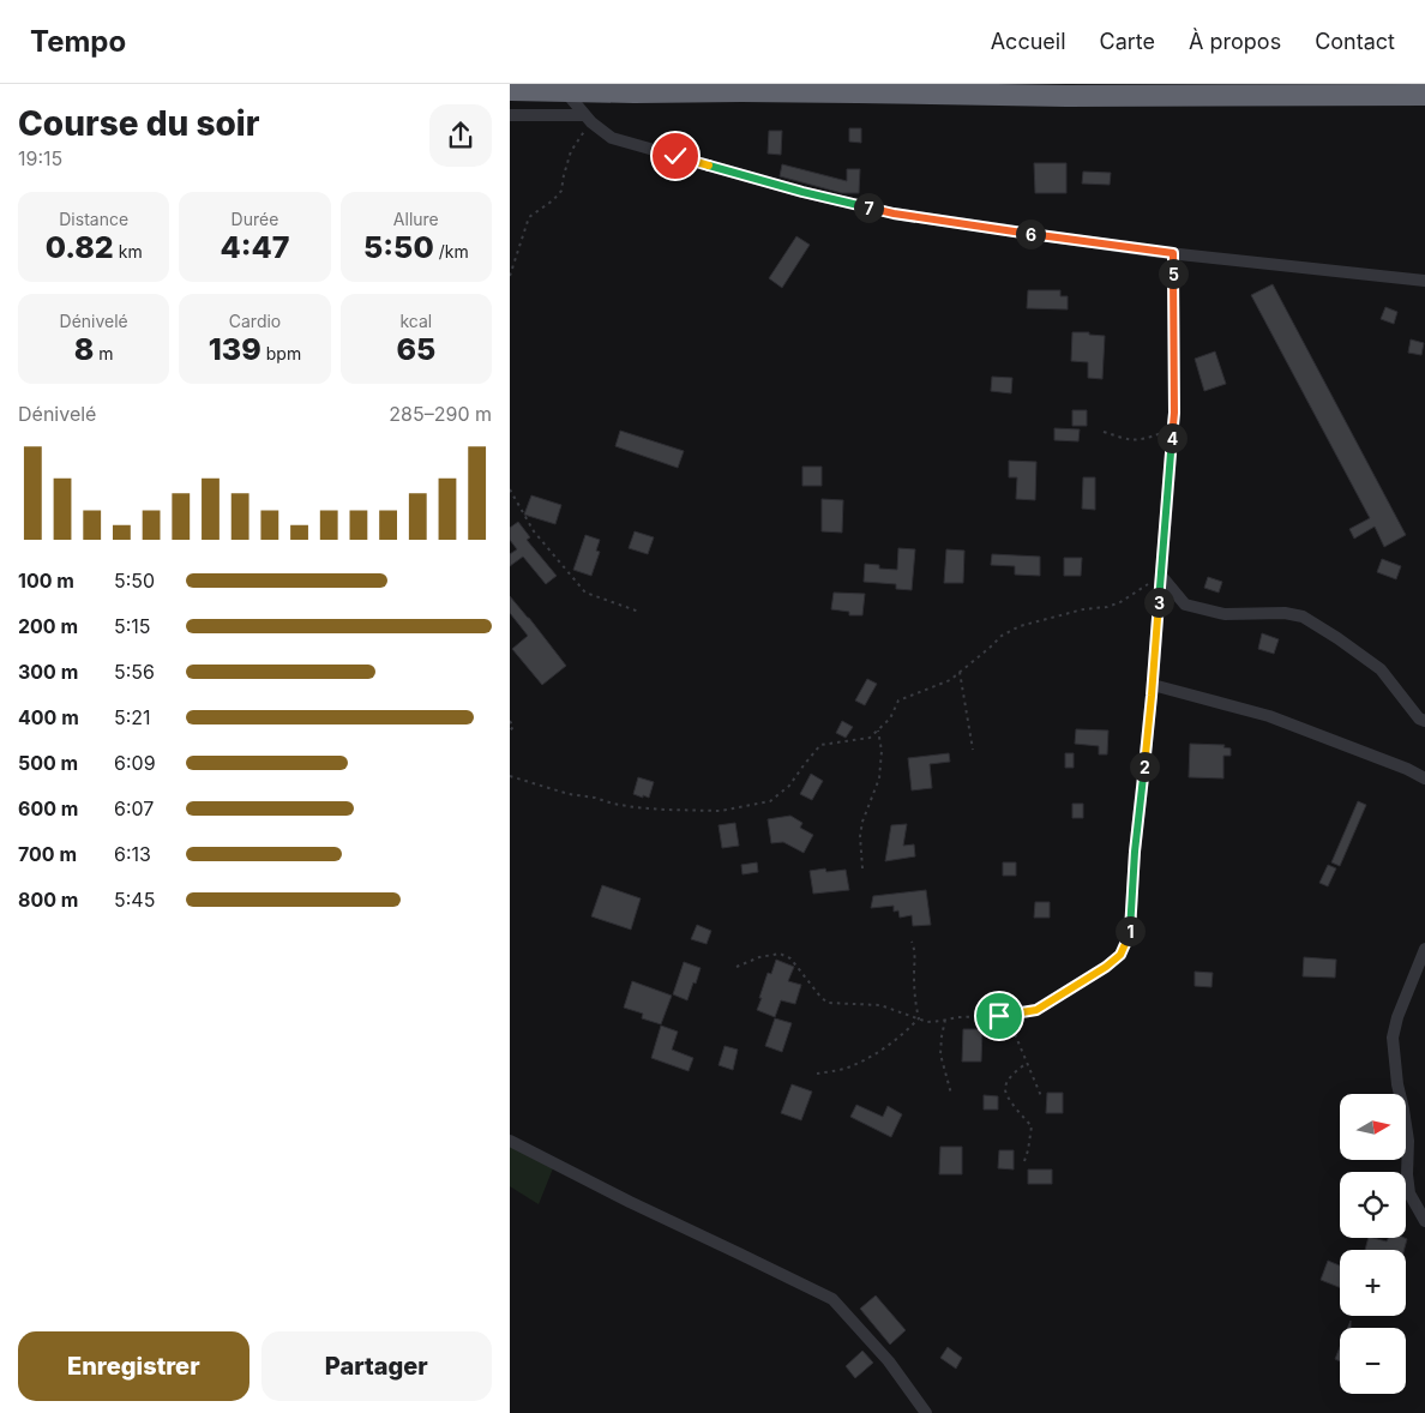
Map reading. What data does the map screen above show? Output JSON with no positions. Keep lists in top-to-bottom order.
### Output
{
  "north": "right",
  "page": {
    "header": "Tempo",
    "nav": [
      "Accueil",
      "Carte",
      "À propos",
      "Contact"
    ],
    "heading": ["Course du soir", "19:15"],
    "stats": [
      ["Distance", "0.82 km"],
      ["Durée", "4:47"],
      ["Allure", "5:50 /km"],
      ["Dénivelé", "8 m"],
      ["Cardio", "139 bpm"],
      ["kcal", "65"]
    ],
    "pins": [
      "7",
      "6",
      "5",
      "4",
      "3",
      "2",
      "1"
    ],
    "chart": ["Dénivelé", "285–290 m"],
    "list": [
      {
        "name": "100 m",
        "note": "5:50"
      },
      {
        "name": "200 m",
        "note": "5:15"
      },
      {
        "name": "300 m",
        "note": "5:56"
      },
      {
        "name": "400 m",
        "note": "5:21"
      },
      {
        "name": "500 m",
        "note": "6:09"
      },
      {
        "name": "600 m",
        "note": "6:07"
      },
      {
        "name": "700 m",
        "note": "6:13"
      },
      {
        "name": "800 m",
        "note": "5:45"
      }
    ],
    "map_buttons": ["+", "−"],
    "buttons": ["Enregistrer", "Partager"]
  }
}
